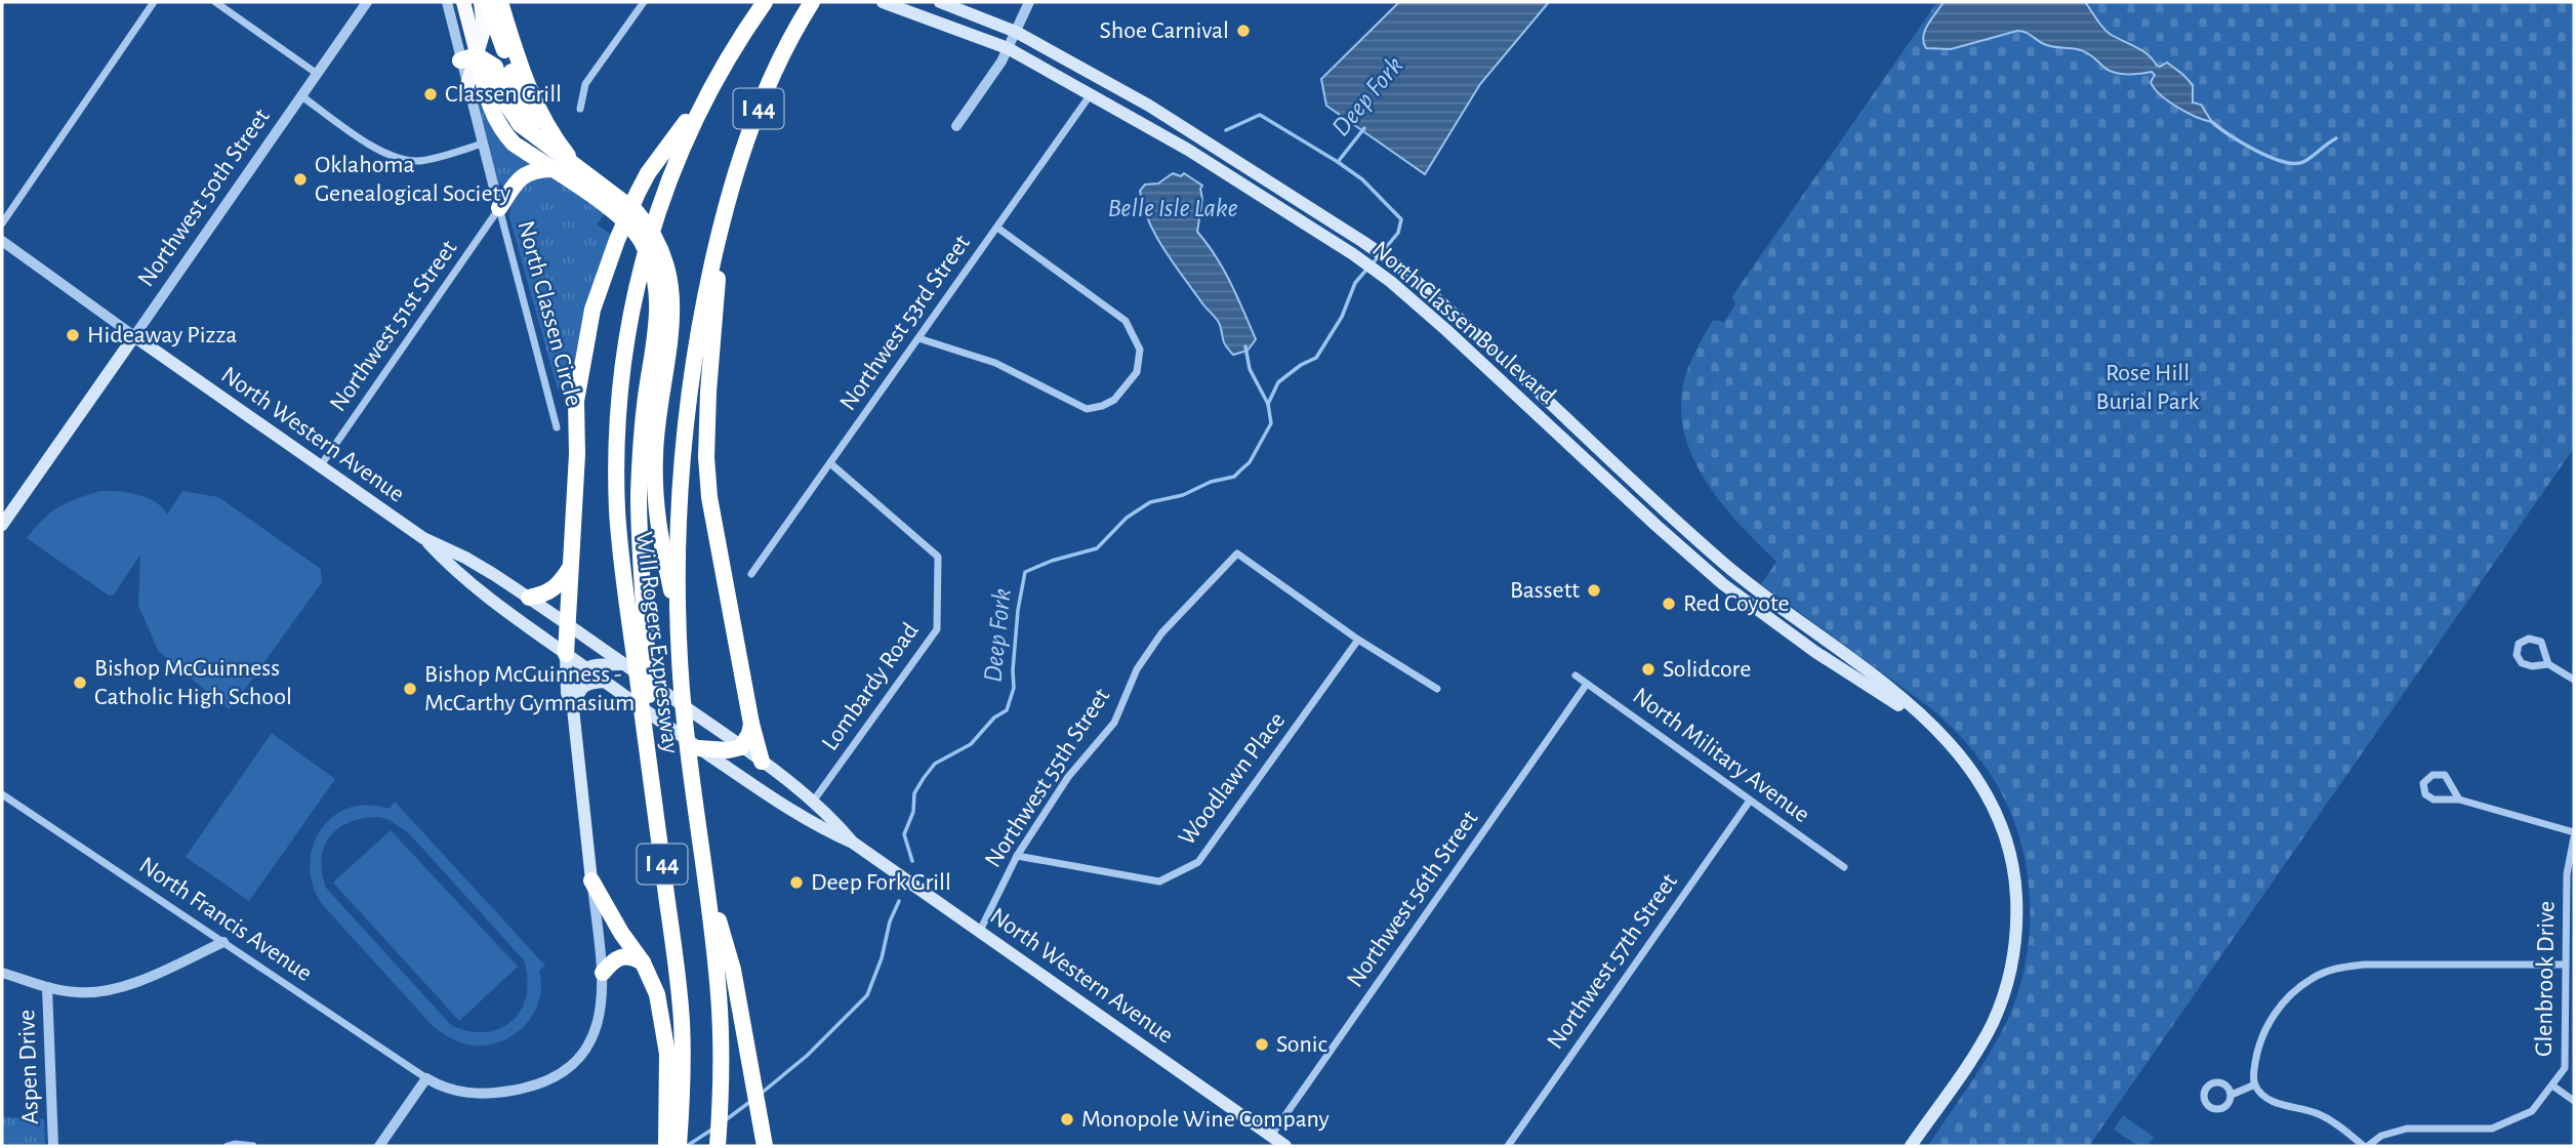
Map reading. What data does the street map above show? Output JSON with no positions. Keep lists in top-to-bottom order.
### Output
{
  "streets": {
    "highway": ["I 44", "Will Rogers Expressway"],
    "main road": ["Northwest 50th Street", "North Classen Boulevard", "North Western Avenue"],
    "street": [
      "North Classen Circle",
      "Northwest 53rd Street",
      "Northwest 51st Street",
      "Lombardy Road",
      "North Military Avenue",
      "Northwest 55th Street",
      "Woodlawn Place",
      "Northwest 56th Street",
      "North Francis Avenue",
      "Northwest 57th Street",
      "Glenbrook Drive",
      "Aspen Drive"
    ]
  },
  "crossings": [
    ["Northwest 50th Street", "North Western Avenue"],
    ["North Classen Circle", "Northwest 51st Street"],
    ["Northwest 53rd Street", "North Classen Boulevard"],
    ["Northwest 53rd Street", "Lombardy Road"],
    ["Northwest 51st Street", "North Western Avenue"],
    ["North Western Avenue", "Lombardy Road"],
    ["North Western Avenue", "Northwest 55th Street"],
    ["North Western Avenue", "Northwest 56th Street"],
    ["North Military Avenue", "Northwest 56th Street"],
    ["North Military Avenue", "Northwest 57th Street"],
    ["Northwest 55th Street", "Woodlawn Place"]
  ],
  "water": ["Deep Fork", "Belle Isle Lake"],
  "parks": ["Rose Hill Burial Park"],
  "places": [
    "Shoe Carnival",
    "Classen Grill",
    "Oklahoma Genealogical Society",
    "Hideaway Pizza",
    "Bassett",
    "Red Coyote",
    "Solidcore",
    "Bishop McGuinness Catholic High School",
    "Bishop McGuinness - McCarthy Gymnasium",
    "Deep Fork Grill",
    "Sonic",
    "Monopole Wine Company"
  ]
}
